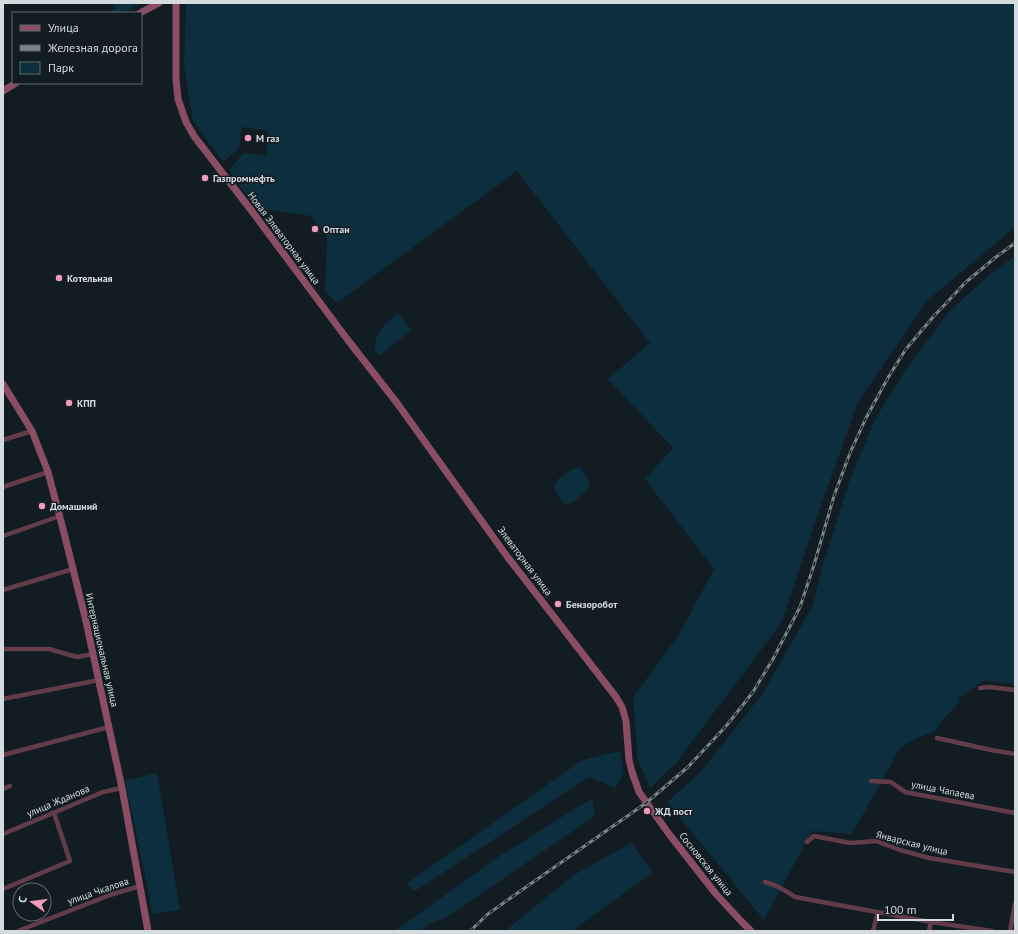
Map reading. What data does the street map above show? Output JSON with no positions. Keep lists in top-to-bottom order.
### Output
{
  "streets": {
    "main road": [
      "Новая Элеваторная улица",
      "Элеваторная улица",
      "Интернациональная улица",
      "Сосновская улица"
    ],
    "street": [
      "улица Чапаева",
      "улица Жданова",
      "Январская улица",
      "улица Чкалова"
    ]
  },
  "crossings": [
    ["Новая Элеваторная улица", "Элеваторная улица"],
    ["Элеваторная улица", "Сосновская улица"],
    ["Интернациональная улица", "улица Жданова"],
    ["Интернациональная улица", "улица Чкалова"]
  ],
  "places": [
    "М газ",
    "Газпромнефть",
    "Оптан",
    "Котельная",
    "КПП",
    "Домашний",
    "Бензоробот",
    "ЖД пост"
  ],
  "legend": ["Улица", "Железная дорога", "Парк"],
  "scale_bar": "100 m",
  "north": "left"
}
